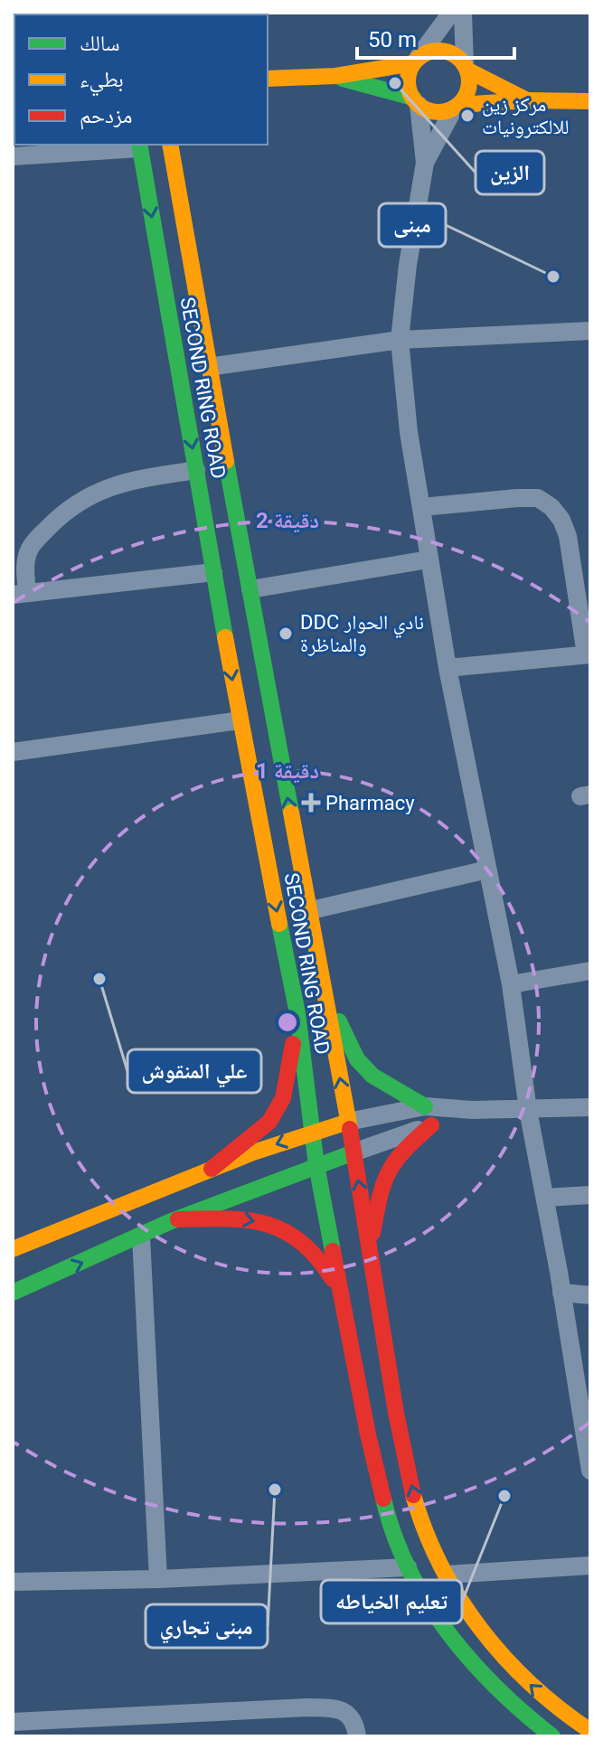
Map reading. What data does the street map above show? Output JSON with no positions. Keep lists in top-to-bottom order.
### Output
{
  "streets": {
    "main road": ["SECOND RING ROAD"]
  },
  "places": {
    "other": [
      "الزين",
      "مركز زين للالكترونيات",
      "مبنى",
      "DDC نادي الحوار والمناظرة",
      "علي المنقوش",
      "مبنى تجاري",
      "تعليم الخياطه"
    ],
    "health": ["Pharmacy"]
  },
  "legend": ["سالك", "بطيء", "مزدحم"],
  "scale_bar": "50 m",
  "rings": ["2 دقيقة", "1 دقيقة"]
}
